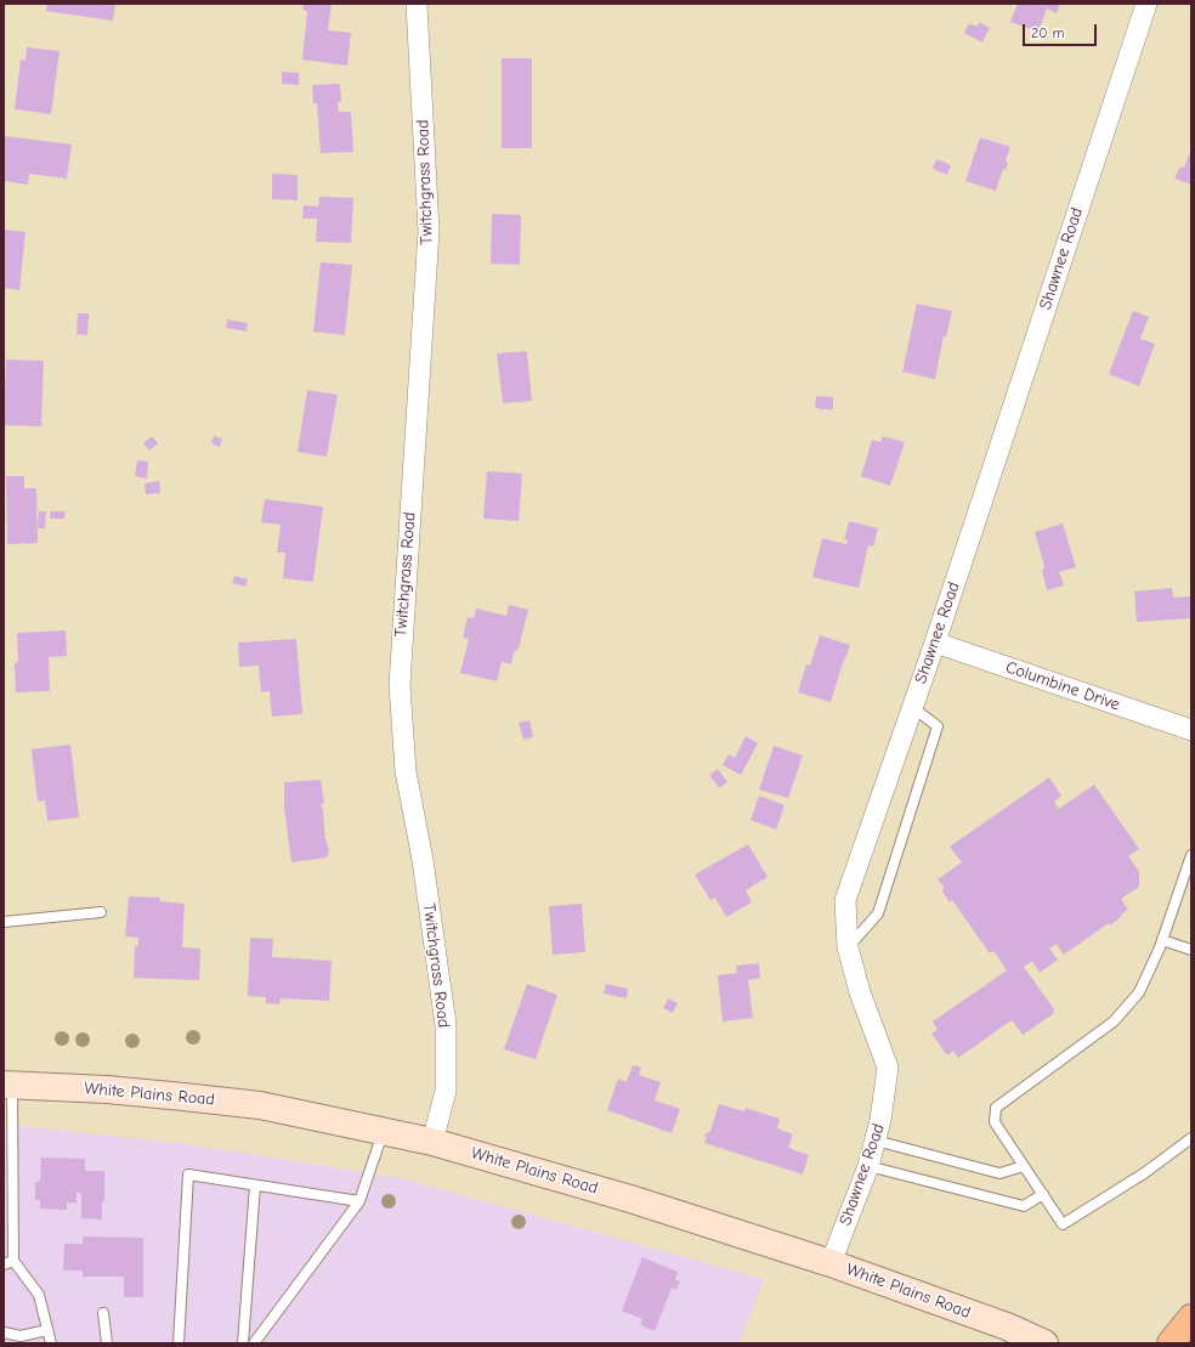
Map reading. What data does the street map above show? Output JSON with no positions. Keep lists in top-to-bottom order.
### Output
{
  "streets": {
    "main road": ["White Plains Road"],
    "street": ["Twitchgrass Road", "Shawnee Road", "Columbine Drive"]
  },
  "crossings": [
    ["Twitchgrass Road", "White Plains Road"],
    ["Shawnee Road", "Columbine Drive"],
    ["Shawnee Road", "White Plains Road"]
  ],
  "scale_bar": "20 m"
}
